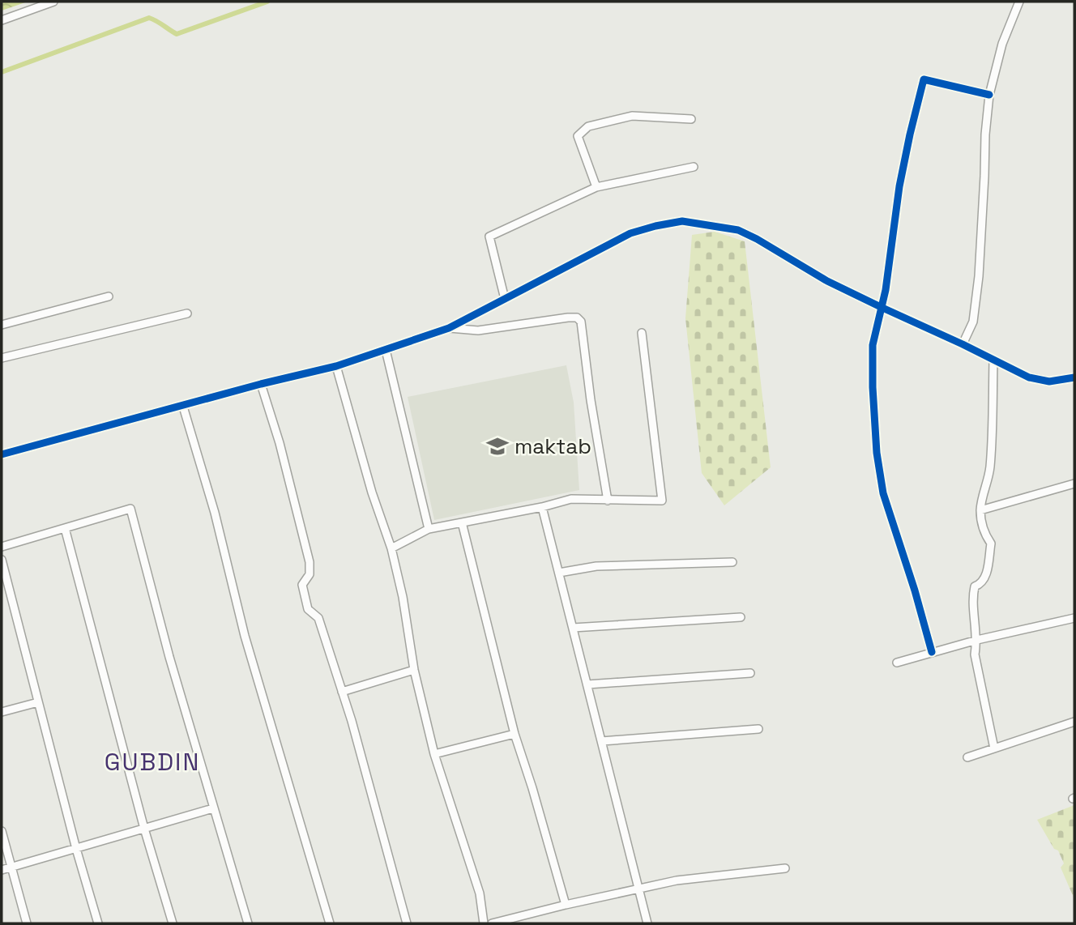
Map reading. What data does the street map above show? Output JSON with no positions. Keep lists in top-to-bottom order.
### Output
{
  "districts": ["GUBDIN"],
  "places": {
    "school or university": ["maktab"]
  }
}
